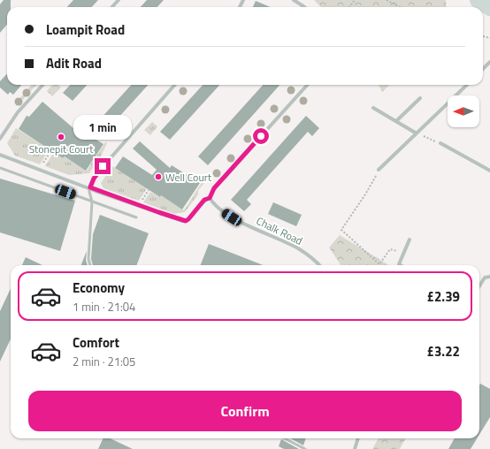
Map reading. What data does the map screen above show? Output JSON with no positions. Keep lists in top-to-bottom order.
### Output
{
  "streets": {
    "street": ["Chalk Road"]
  },
  "places": ["Stonepit Court", "Well Court"],
  "north": "left",
  "page": {
    "banner": ["Loampit Road", "Adit Road"],
    "bubble": "1 min",
    "list": [
      {
        "name": "Economy",
        "note": "1 min · 21:04",
        "value": "£2.39"
      },
      {
        "name": "Comfort",
        "note": "2 min · 21:05",
        "value": "£3.22"
      }
    ],
    "buttons": "Confirm"
  }
}
